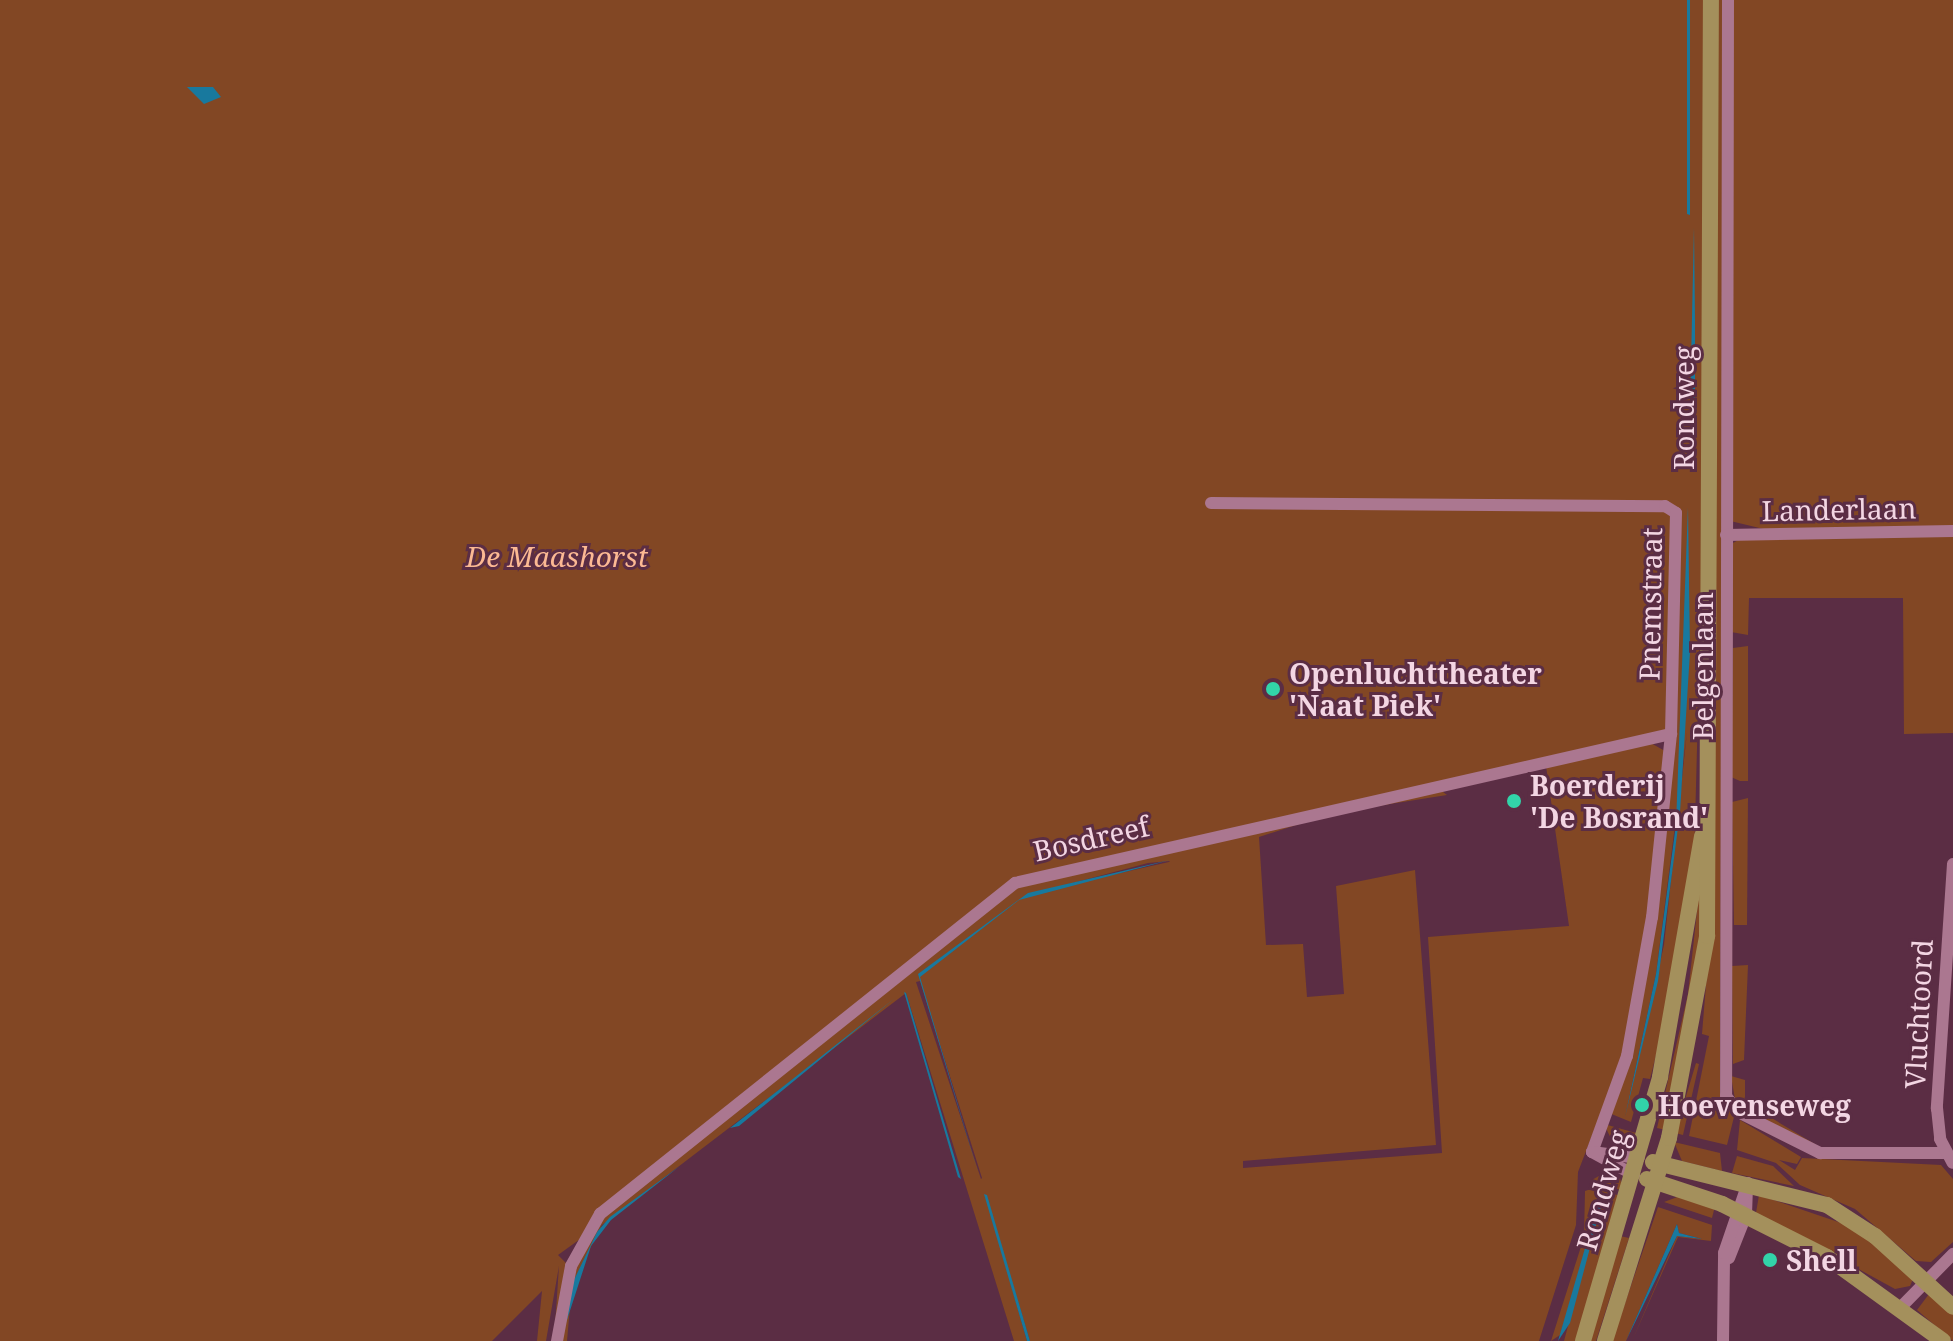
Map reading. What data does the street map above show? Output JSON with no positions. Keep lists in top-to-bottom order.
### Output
{
  "streets": {
    "main road": ["Rondweg"],
    "street": [
      "Landerlaan",
      "Pnemstraat",
      "Belgenlaan",
      "Bosdreef",
      "Vluchtoord"
    ]
  },
  "crossings": [
    ["Landerlaan", "Belgenlaan"],
    ["Pnemstraat", "Bosdreef"],
    ["Belgenlaan", "Vluchtoord"]
  ],
  "parks": ["De Maashorst"],
  "places": [
    "Openluchttheater 'Naat Piek'",
    "Boerderij 'De Bosrand'",
    "Hoevenseweg",
    "Shell"
  ]
}
